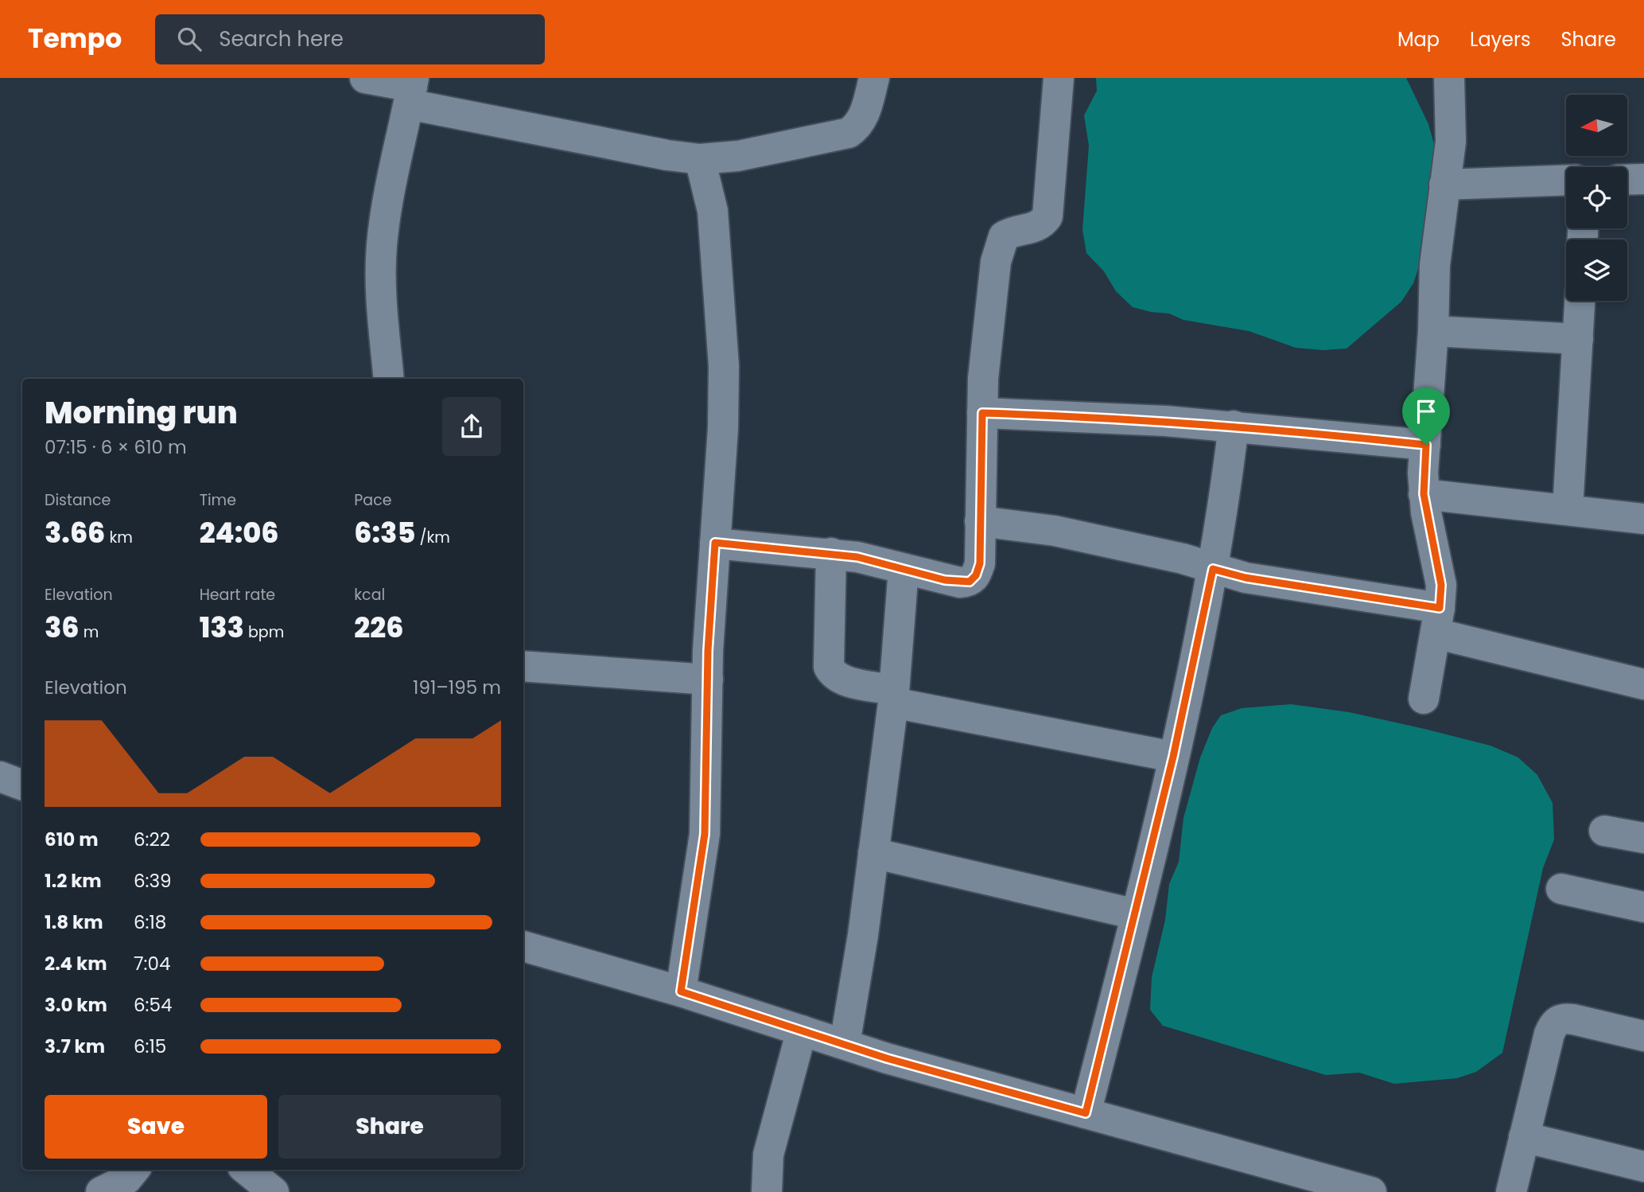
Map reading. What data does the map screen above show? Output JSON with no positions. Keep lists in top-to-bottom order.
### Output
{
  "north": "left",
  "page": {
    "header": "Tempo",
    "search": "Search here",
    "nav": ["Map", "Layers", "Share"],
    "heading": ["Morning run", "07:15 · 6 × 610 m"],
    "stats": [
      ["Distance", "3.66 km"],
      ["Time", "24:06"],
      ["Pace", "6:35 /km"],
      ["Elevation", "36 m"],
      ["Heart rate", "133 bpm"],
      ["kcal", "226"]
    ],
    "chart": ["Elevation", "191–195 m"],
    "list": [
      {
        "name": "610 m",
        "note": "6:22"
      },
      {
        "name": "1.2 km",
        "note": "6:39"
      },
      {
        "name": "1.8 km",
        "note": "6:18"
      },
      {
        "name": "2.4 km",
        "note": "7:04"
      },
      {
        "name": "3.0 km",
        "note": "6:54"
      },
      {
        "name": "3.7 km",
        "note": "6:15"
      }
    ],
    "buttons": ["Save", "Share"]
  }
}
